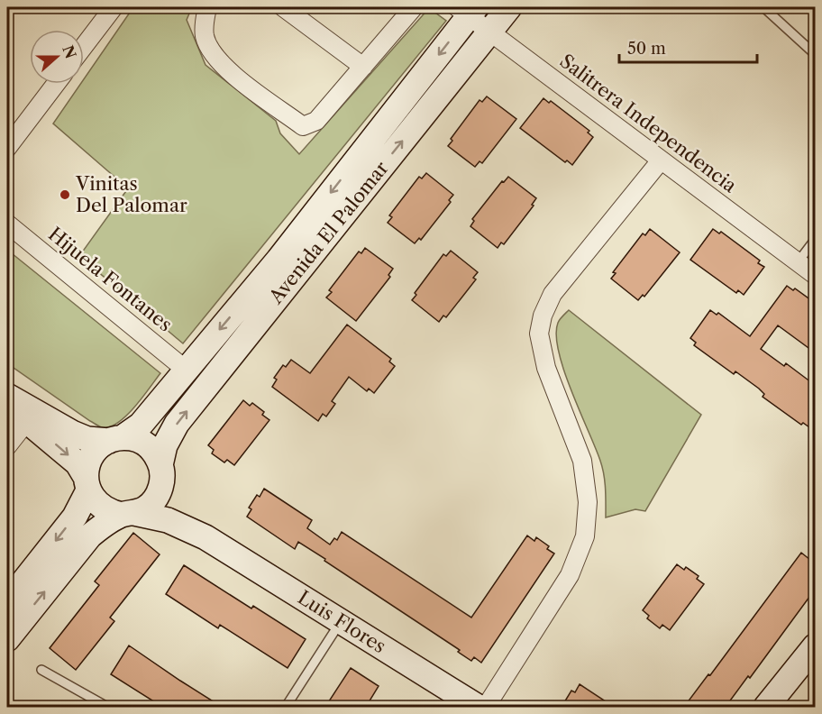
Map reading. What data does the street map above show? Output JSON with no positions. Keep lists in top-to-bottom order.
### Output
{
  "streets": {
    "street": [
      "Salitrera Independencia",
      "Avenida El Palomar",
      "Hijuela Fontanes",
      "Luis Flores"
    ]
  },
  "crossings": [
    ["Salitrera Independencia", "Avenida El Palomar"],
    ["Avenida El Palomar", "Hijuela Fontanes"],
    ["Avenida El Palomar", "Luis Flores"]
  ],
  "places": ["Vinitas Del Palomar"],
  "scale_bar": "50 m",
  "north": "right"
}
